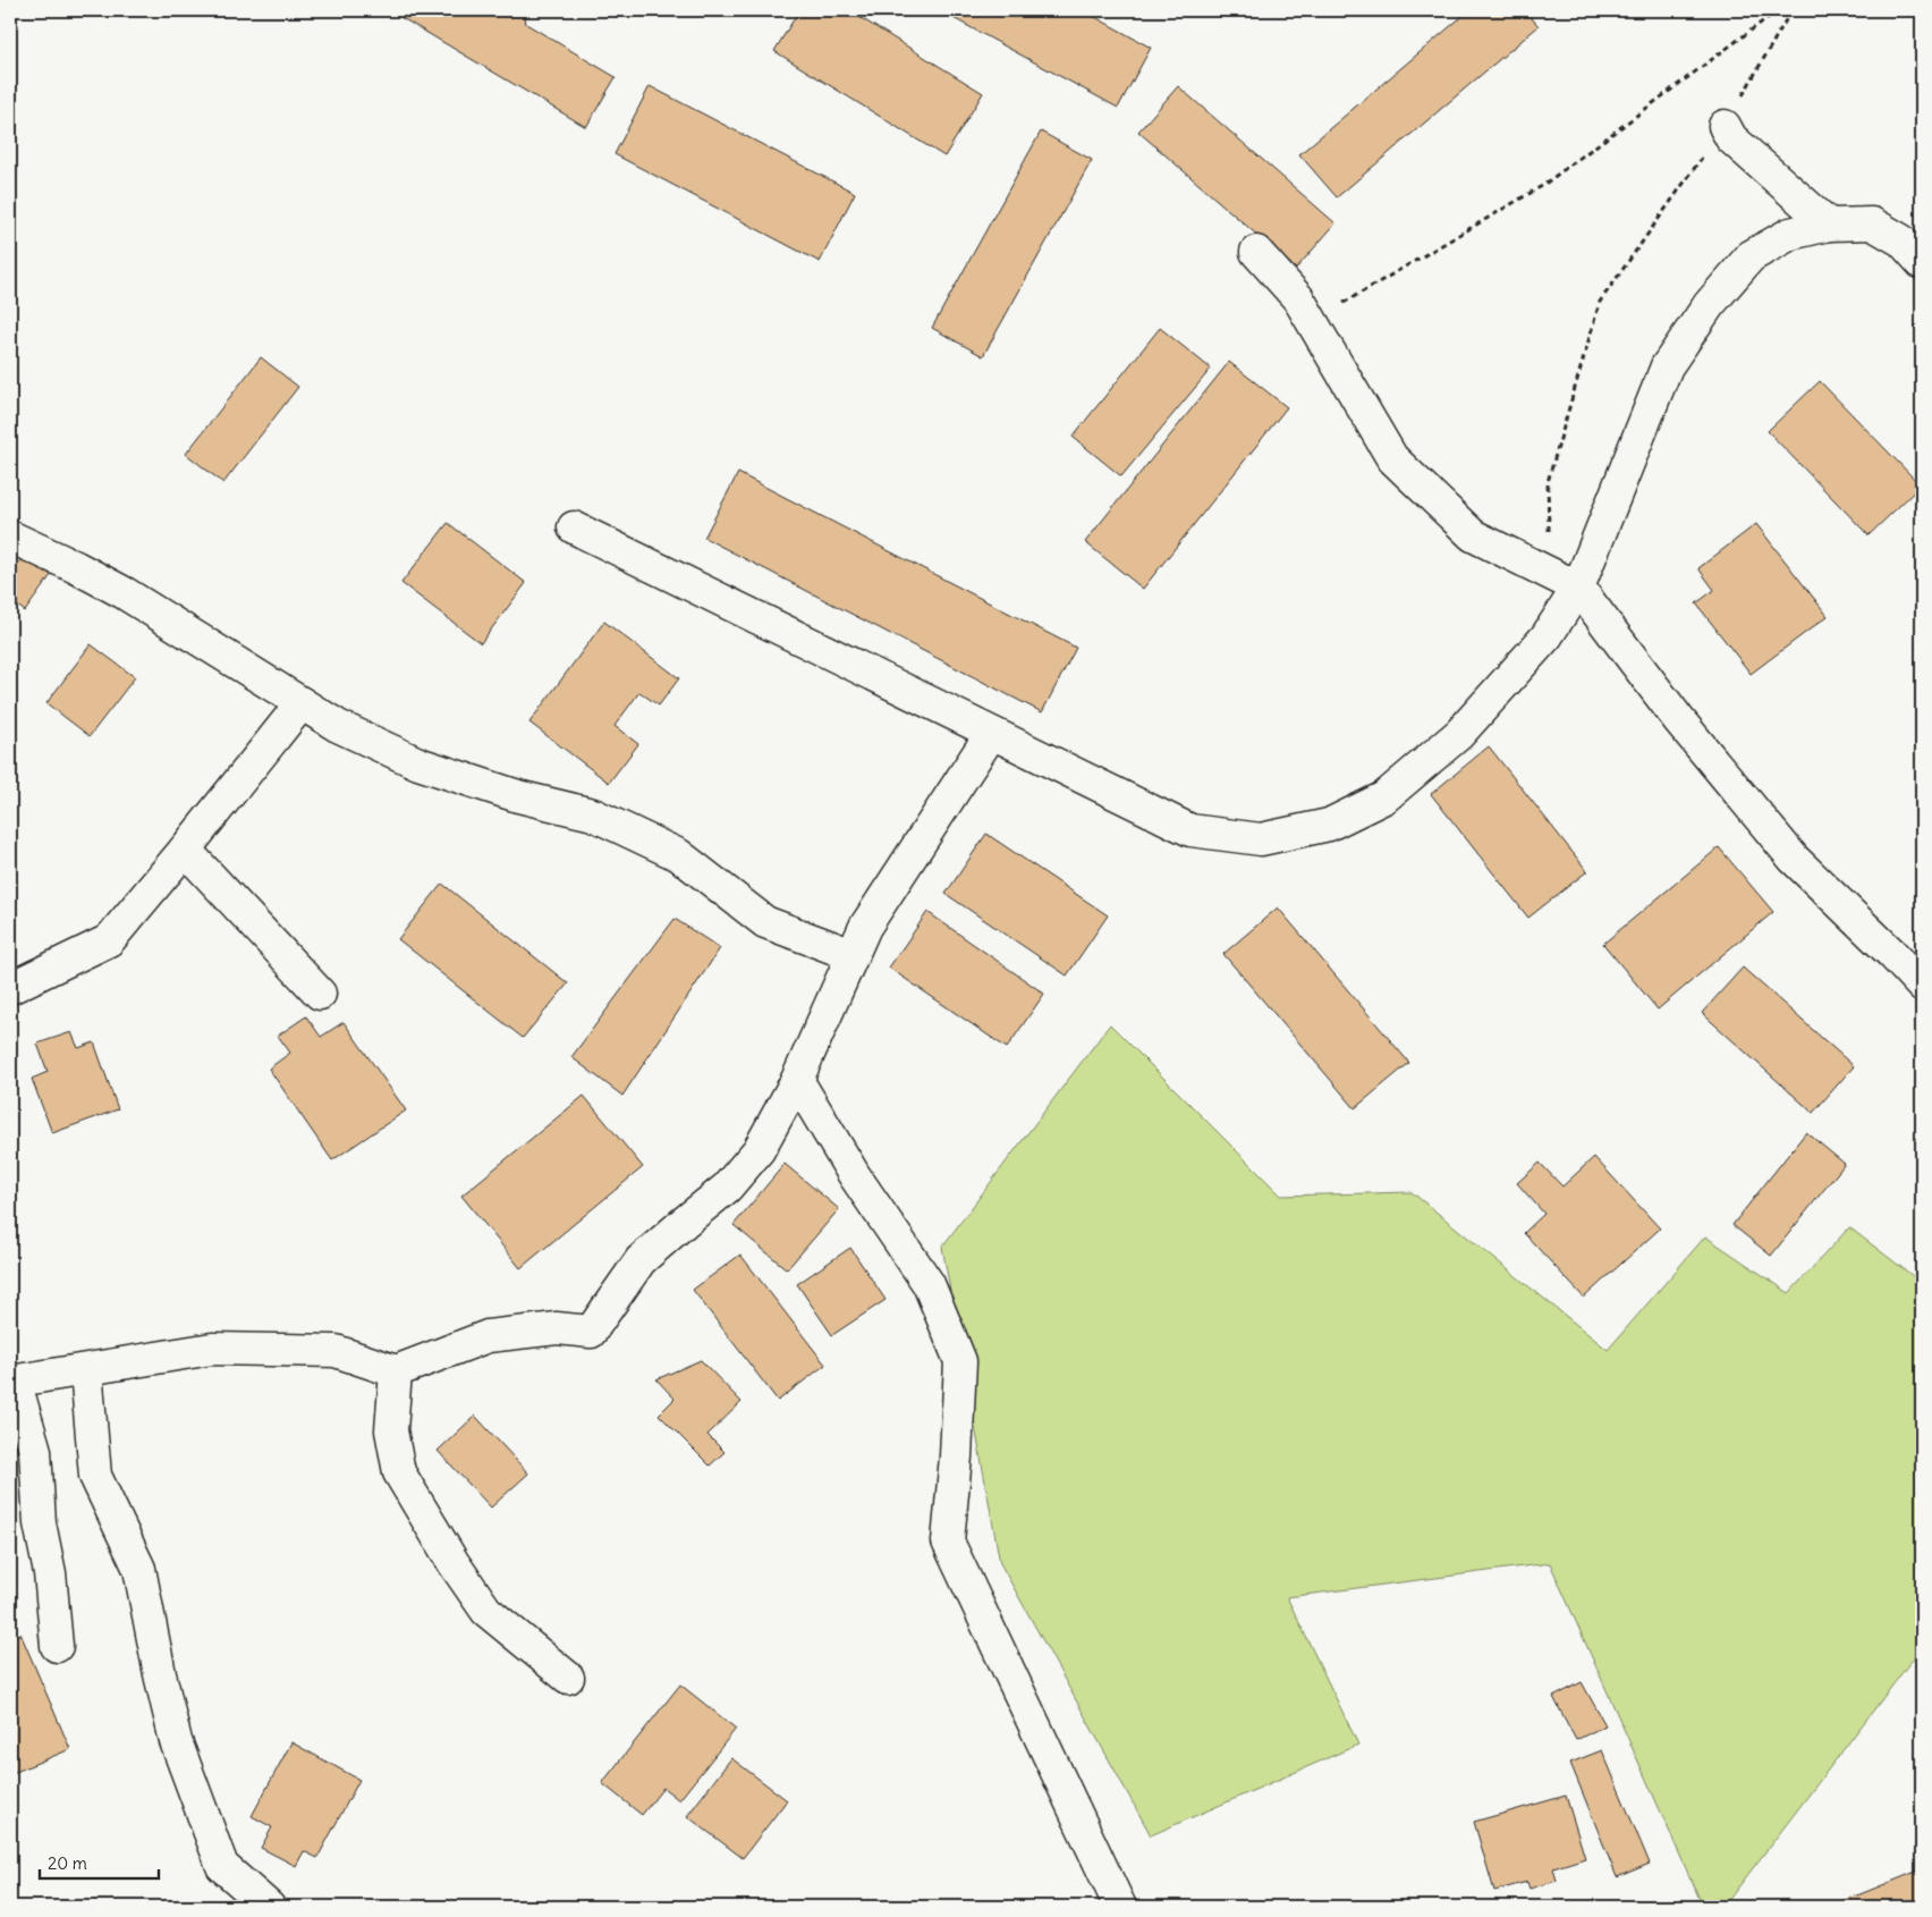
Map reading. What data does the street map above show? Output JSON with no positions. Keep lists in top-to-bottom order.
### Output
{
  "scale_bar": "20 m"
}
